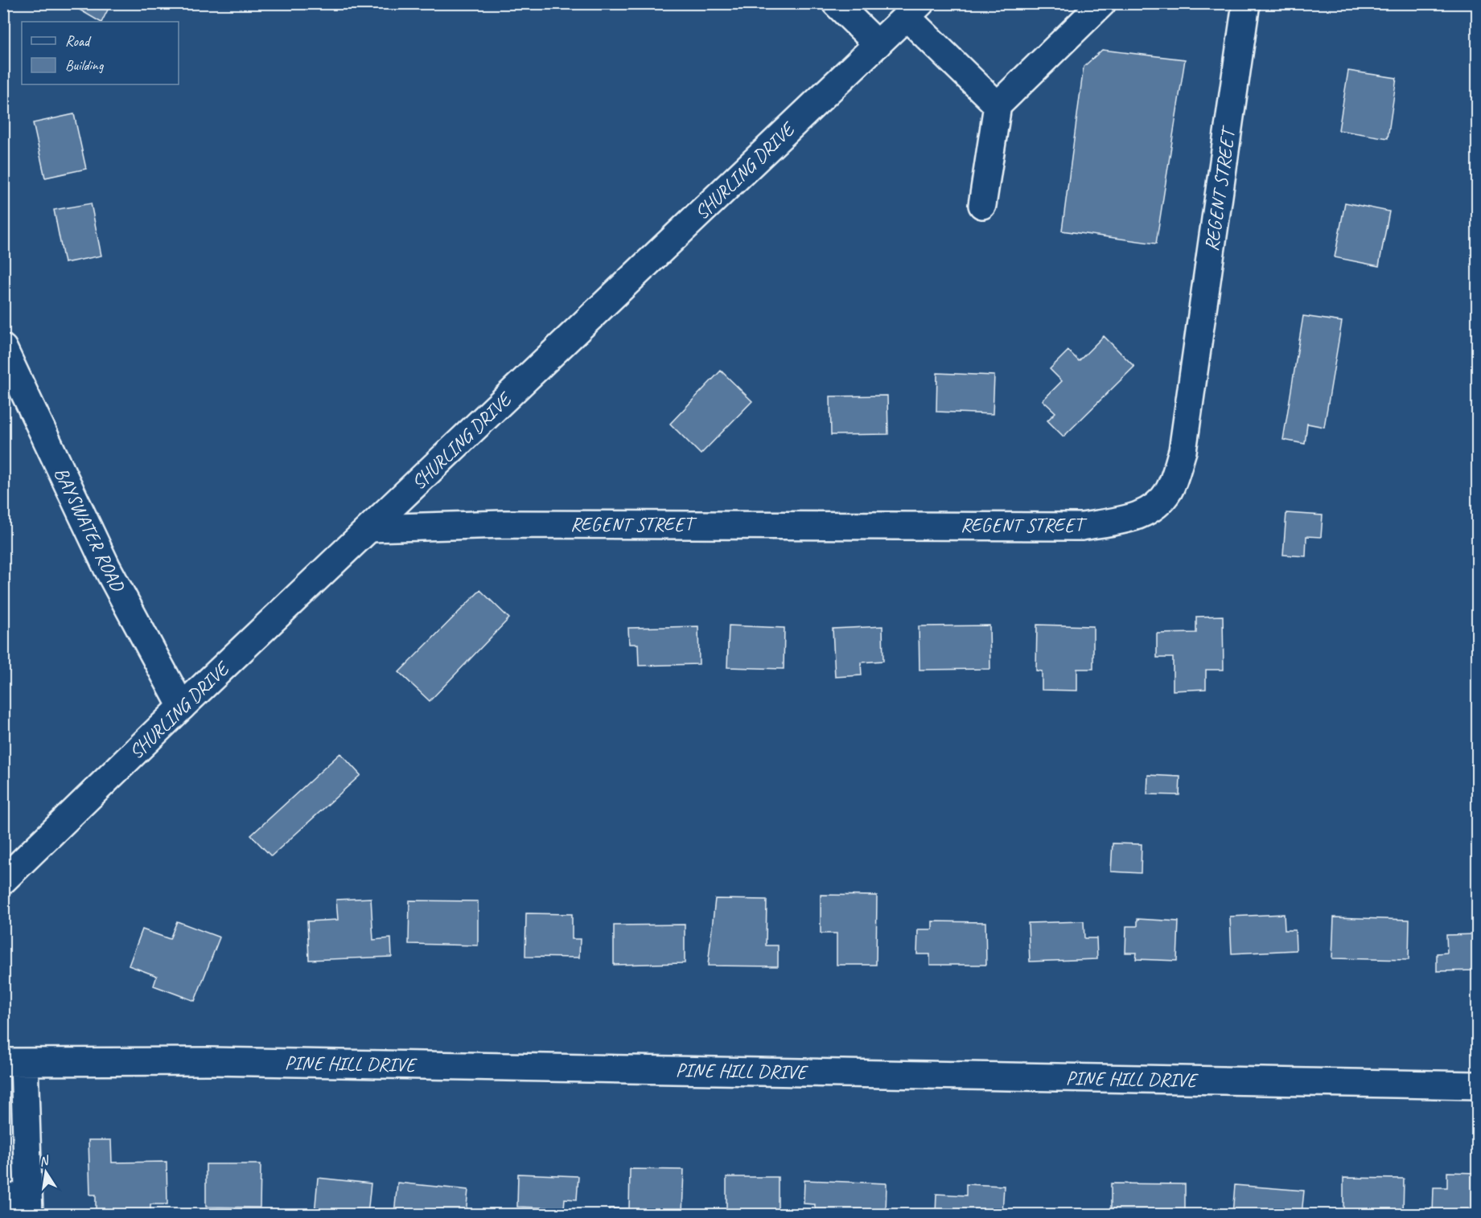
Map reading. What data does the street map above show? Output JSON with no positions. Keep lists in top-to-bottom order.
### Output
{
  "streets": {
    "street": [
      "SHURLING DRIVE",
      "REGENT STREET",
      "BAYSWATER ROAD",
      "PINE HILL DRIVE"
    ]
  },
  "crossings": [
    ["SHURLING DRIVE", "REGENT STREET"],
    ["SHURLING DRIVE", "BAYSWATER ROAD"]
  ],
  "legend": ["Road", "Building"],
  "north": "top"
}
